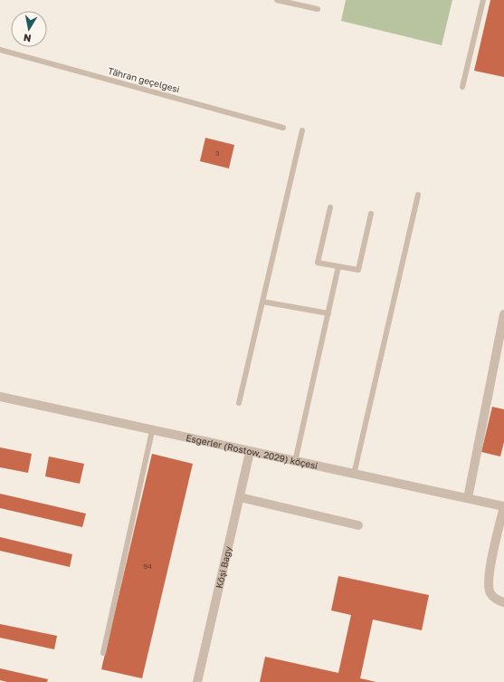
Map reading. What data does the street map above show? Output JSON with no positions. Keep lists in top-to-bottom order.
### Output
{
  "streets": {
    "street": ["Esgerler (Rostow, 2029) köçesi", "Köşi Bagy"],
    "lane": ["Tähran geçelgesi"]
  },
  "crossings": [
    ["Esgerler (Rostow, 2029) köçesi", "Köşi Bagy"]
  ],
  "house_numbers": ["3", "94"],
  "north": "bottom"
}
